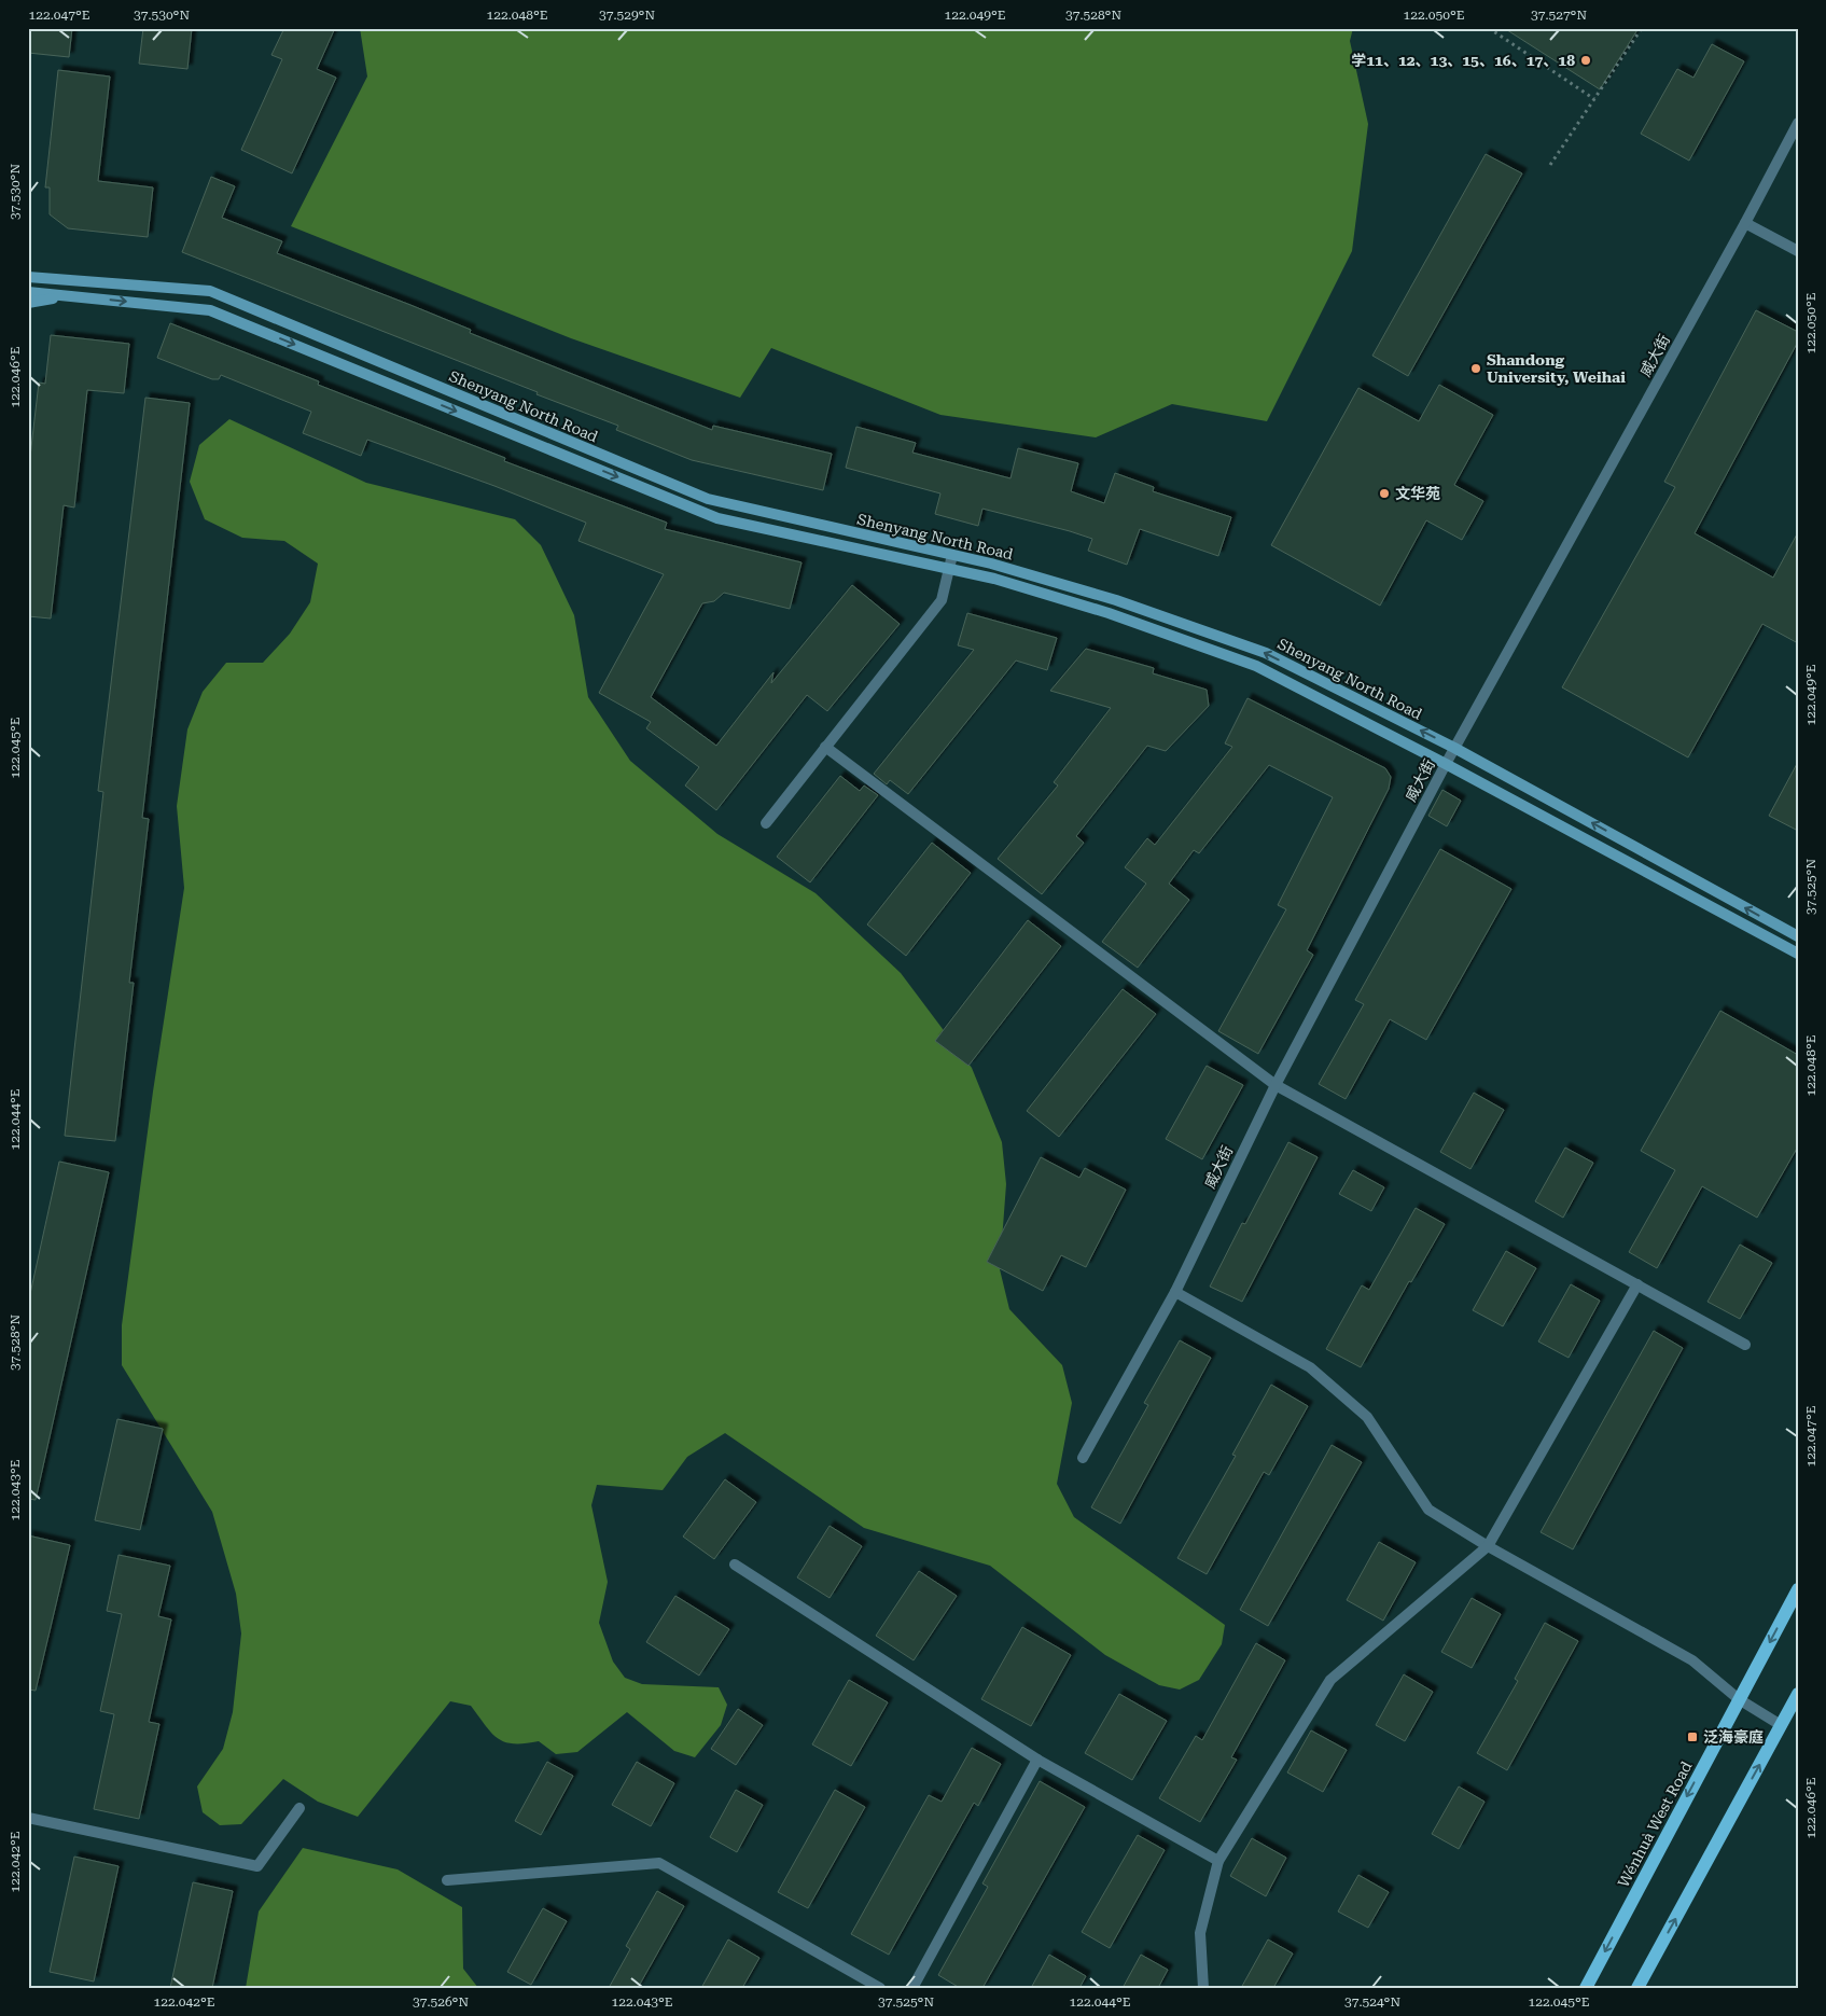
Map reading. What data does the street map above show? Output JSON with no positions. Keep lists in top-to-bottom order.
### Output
{
  "streets": {
    "main road": ["Wénhuà West Road"],
    "street": ["威大街", "Shenyang North Road"]
  },
  "crossings": [
    ["威大街", "Shenyang North Road"]
  ],
  "places": {
    "other": ["学11、12、13、15、16、17、18", "Shandong University, Weihai", "文华苑"],
    "transit": ["泛海豪庭"]
  },
  "coordinates": [
    "122.047°E",
    "37.530°N",
    "122.048°E",
    "37.529°N",
    "122.049°E",
    "37.528°N",
    "122.050°E",
    "37.527°N",
    "122.046°E",
    "122.045°E",
    "37.525°N",
    "122.044°E",
    "122.043°E",
    "122.042°E",
    "37.526°N",
    "37.524°N"
  ]
}
